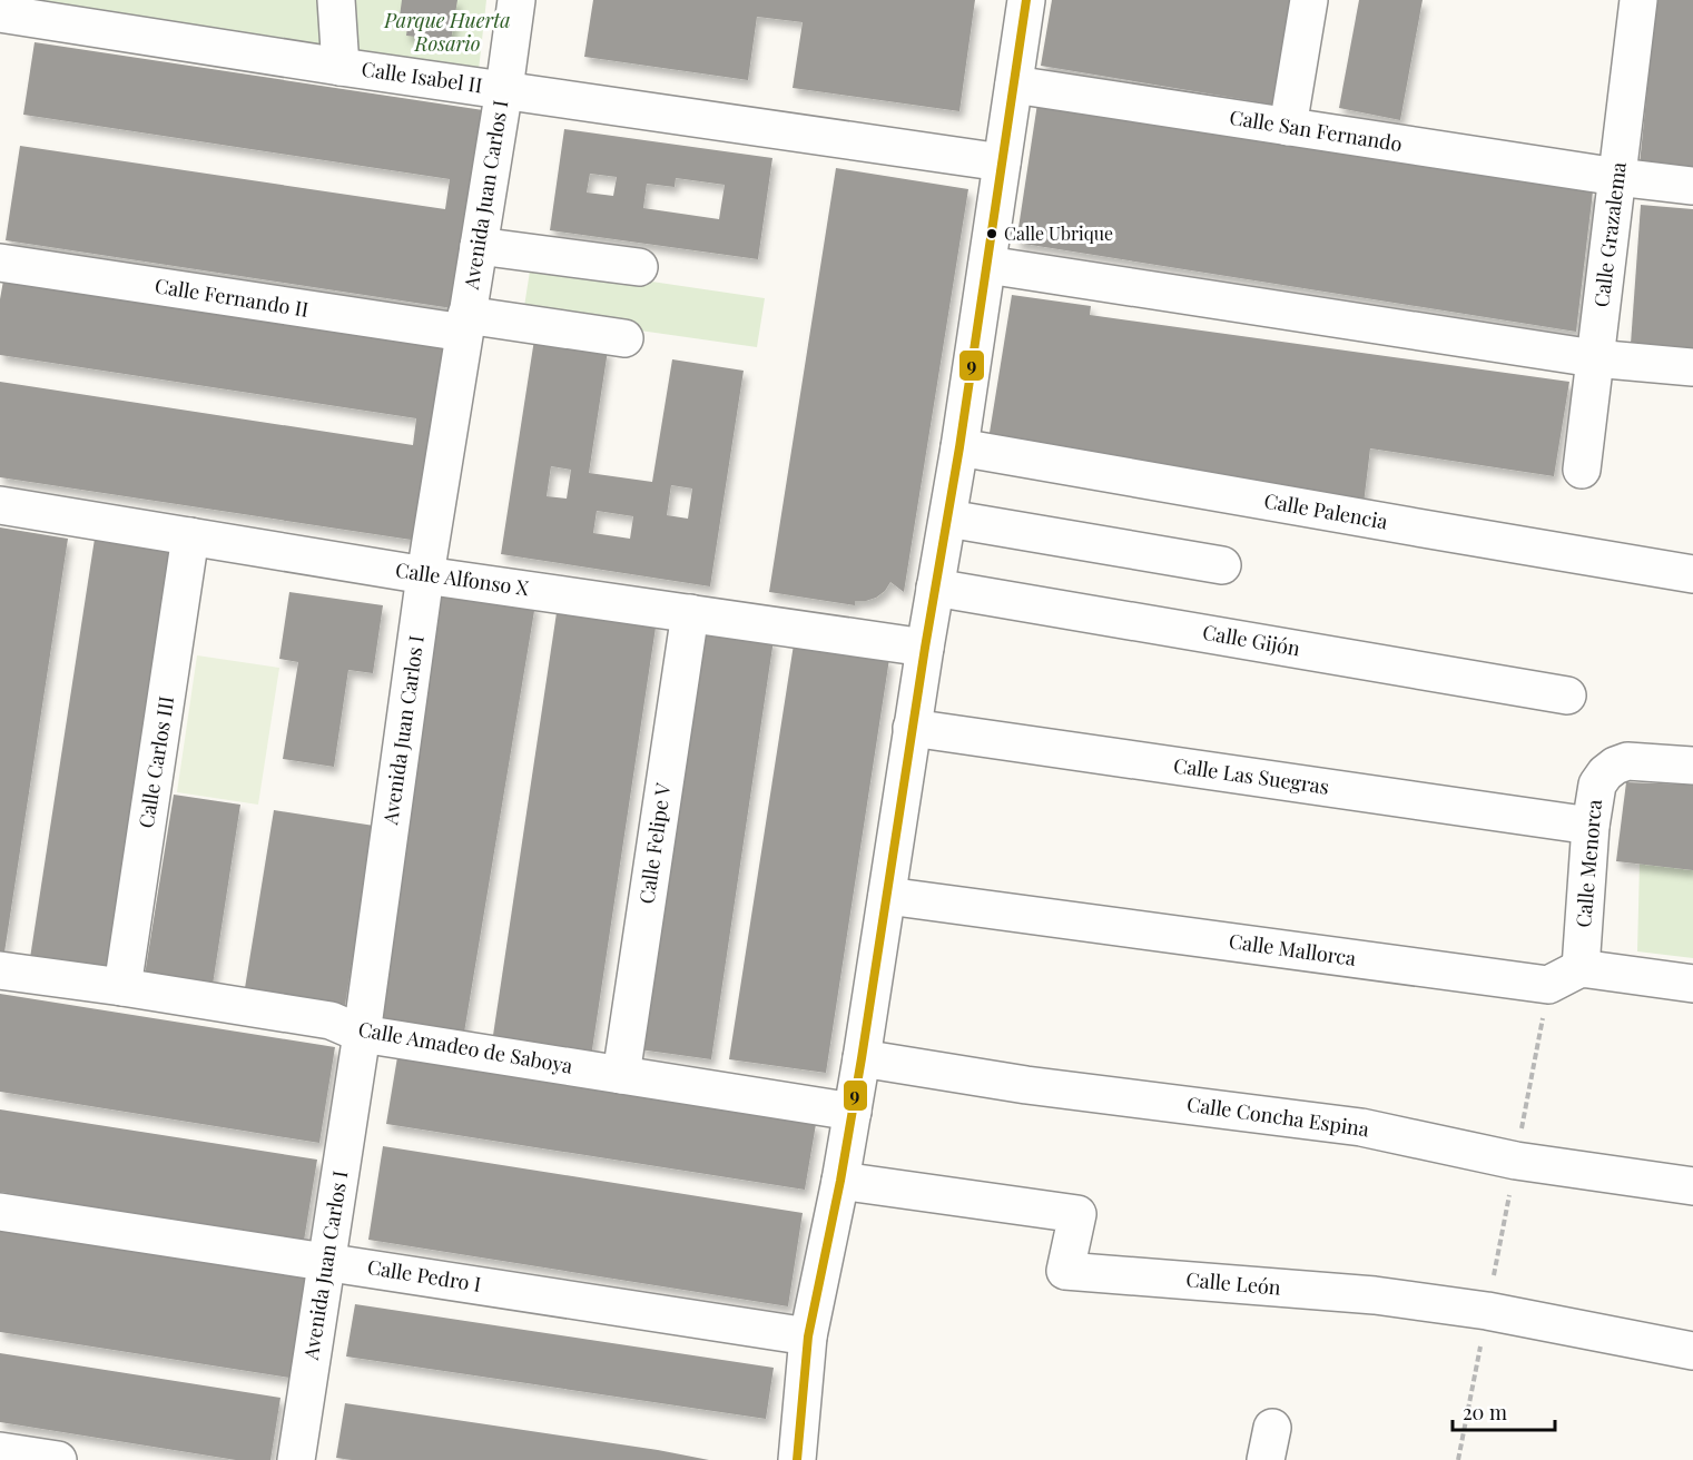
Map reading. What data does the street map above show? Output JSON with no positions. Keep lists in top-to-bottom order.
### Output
{
  "streets": {
    "street": [
      "Calle Isabel II",
      "Calle San Fernando",
      "Avenida Juan Carlos I",
      "Calle Grazalema",
      "Calle Fernando II",
      "Calle Palencia",
      "Calle Alfonso X",
      "Calle Gijón",
      "Calle Carlos III",
      "Calle Las Suegras",
      "Calle Felipe V",
      "Calle Menorca",
      "Calle Mallorca",
      "Calle Amadeo de Saboya",
      "Calle Concha Espina",
      "Calle Pedro I",
      "Calle León"
    ]
  },
  "crossings": [
    ["Calle Isabel II", "Avenida Juan Carlos I"],
    ["Calle San Fernando", "Calle Grazalema"],
    ["Avenida Juan Carlos I", "Calle Fernando II"],
    ["Avenida Juan Carlos I", "Calle Alfonso X"],
    ["Avenida Juan Carlos I", "Calle Amadeo de Saboya"],
    ["Avenida Juan Carlos I", "Calle Pedro I"],
    ["Calle Alfonso X", "Calle Carlos III"],
    ["Calle Alfonso X", "Calle Felipe V"],
    ["Calle Carlos III", "Calle Amadeo de Saboya"],
    ["Calle Las Suegras", "Calle Menorca"],
    ["Calle Felipe V", "Calle Amadeo de Saboya"],
    ["Calle Menorca", "Calle Mallorca"]
  ],
  "parks": ["Parque Huerta Rosario"],
  "places": ["Calle Ubrique"],
  "lines": ["transit line 9"],
  "scale_bar": "20 m"
}
